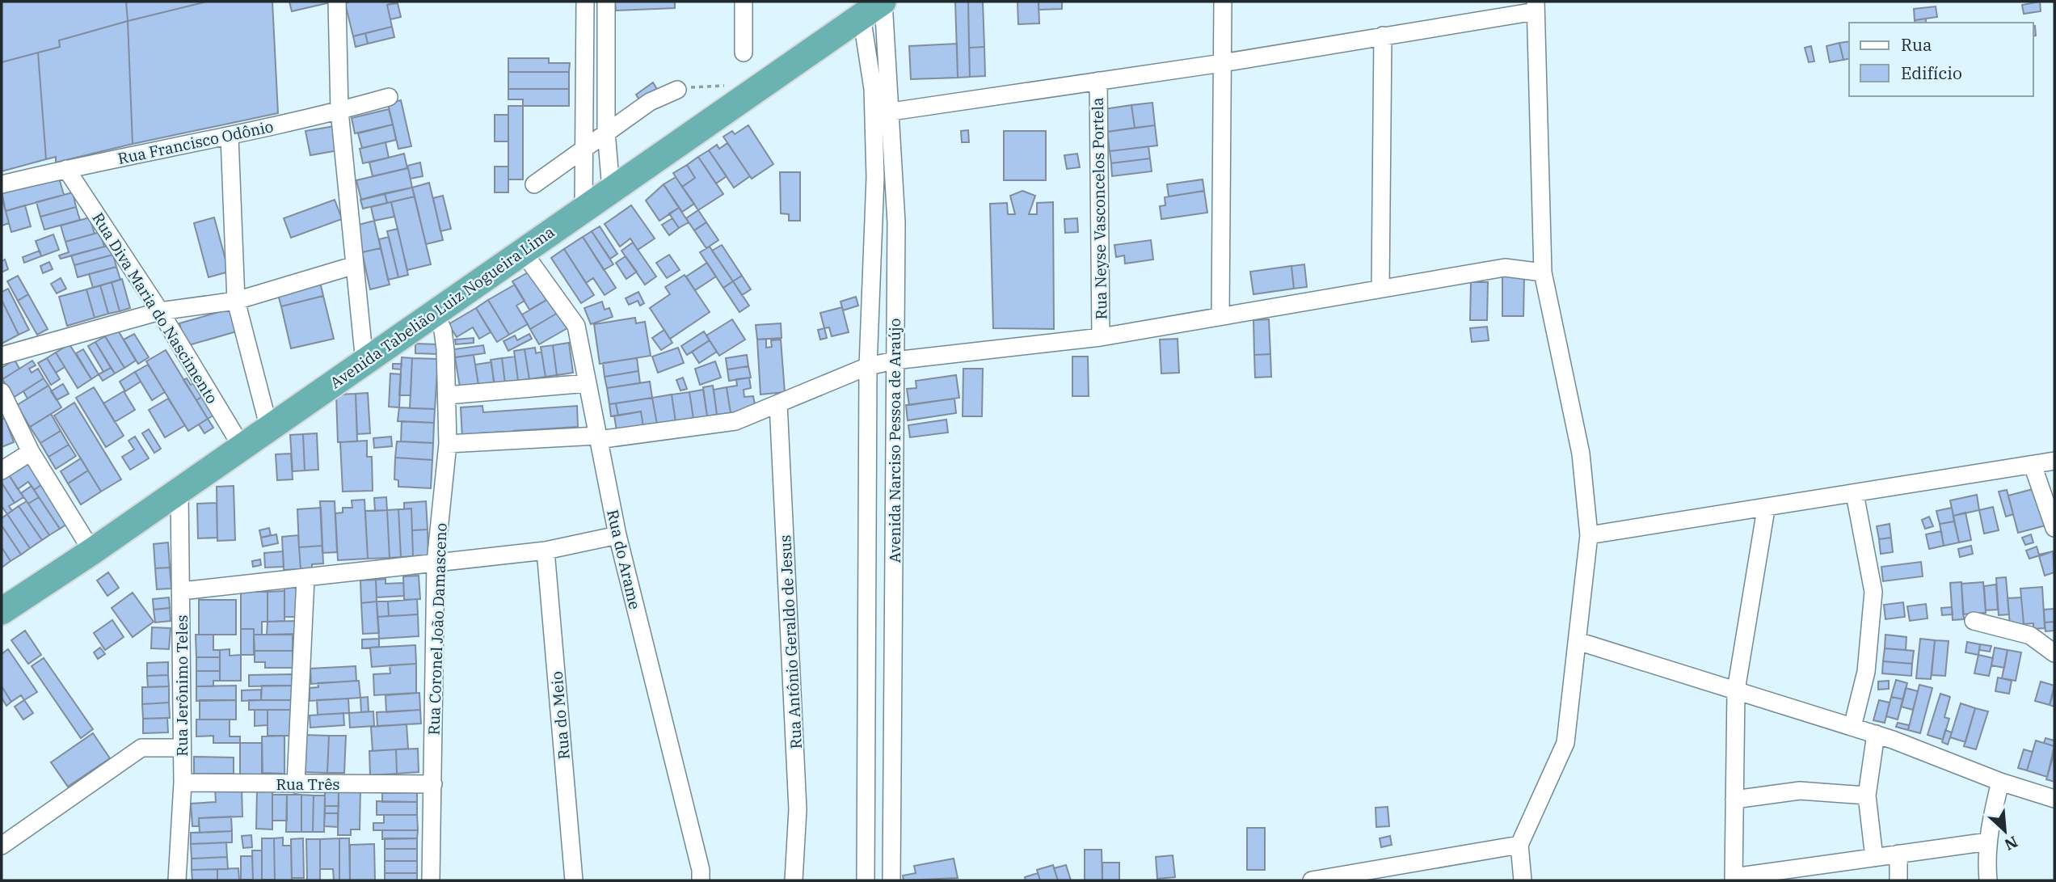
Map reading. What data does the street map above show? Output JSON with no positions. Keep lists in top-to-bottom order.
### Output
{
  "streets": {
    "highway": ["Avenida Tabelião Luiz Nogueira Lima"],
    "street": [
      "Rua Francisco Odônio",
      "Rua Neyse Vasconcelos Portela",
      "Rua Diva Maria do Nascimento",
      "Avenida Narciso Pessoa de Araújo",
      "Rua do Arame",
      "Rua Coronel João Damasceno",
      "Rua Antônio Geraldo de Jesus",
      "Rua Jerônimo Teles",
      "Rua do Meio",
      "Rua Três"
    ]
  },
  "crossings": [
    ["Rua Francisco Odônio", "Rua Diva Maria do Nascimento"],
    ["Avenida Tabelião Luiz Nogueira Lima", "Rua Diva Maria do Nascimento"],
    ["Avenida Tabelião Luiz Nogueira Lima", "Avenida Narciso Pessoa de Araújo"],
    ["Avenida Tabelião Luiz Nogueira Lima", "Rua do Arame"],
    ["Avenida Tabelião Luiz Nogueira Lima", "Rua Coronel João Damasceno"],
    ["Avenida Tabelião Luiz Nogueira Lima", "Rua Jerônimo Teles"],
    ["Rua Coronel João Damasceno", "Rua Três"],
    ["Rua Jerônimo Teles", "Rua Três"]
  ],
  "legend": ["Rua", "Edifício"],
  "north": "bottom right"
}
